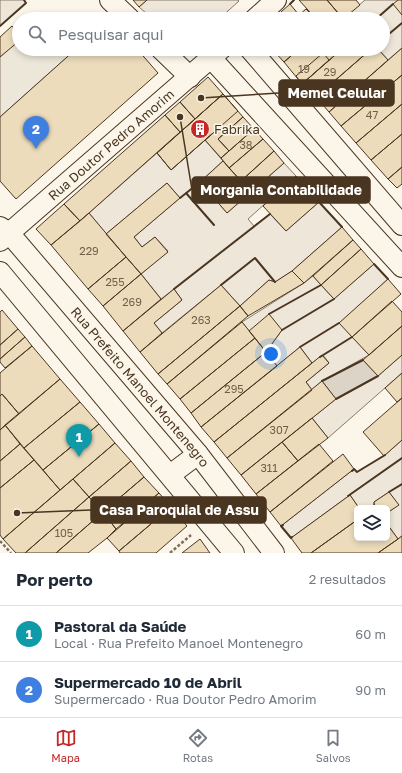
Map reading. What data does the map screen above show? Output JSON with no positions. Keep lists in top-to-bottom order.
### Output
{
  "streets": {
    "street": ["Rua Doutor Pedro Amorim", "Rua Prefeito Manoel Montenegro"]
  },
  "crossings": [
    ["Rua Doutor Pedro Amorim", "Rua Prefeito Manoel Montenegro"]
  ],
  "places": {
    "other": ["Memel Celular", "Morgania Contabilidade", "Casa Paroquial de Assu"],
    "building": ["Fabrika"]
  },
  "house_numbers": [
    "19",
    "29",
    "47",
    "38",
    "229",
    "255",
    "269",
    "263",
    "295",
    "307",
    "311",
    "105"
  ],
  "page": {
    "search": "Pesquisar aqui",
    "pins": ["2", "1"],
    "heading": ["Por perto", "2 resultados"],
    "list": [
      {
        "mark": "1",
        "name": "Pastoral da Saúde",
        "note": "Local · Rua Prefeito Manoel Montenegro",
        "value": "60 m"
      },
      {
        "mark": "2",
        "name": "Supermercado 10 de Abril",
        "note": "Supermercado · Rua Doutor Pedro Amorim",
        "value": "90 m"
      }
    ],
    "nav": ["Mapa", "Rotas", "Salvos"]
  }
}
